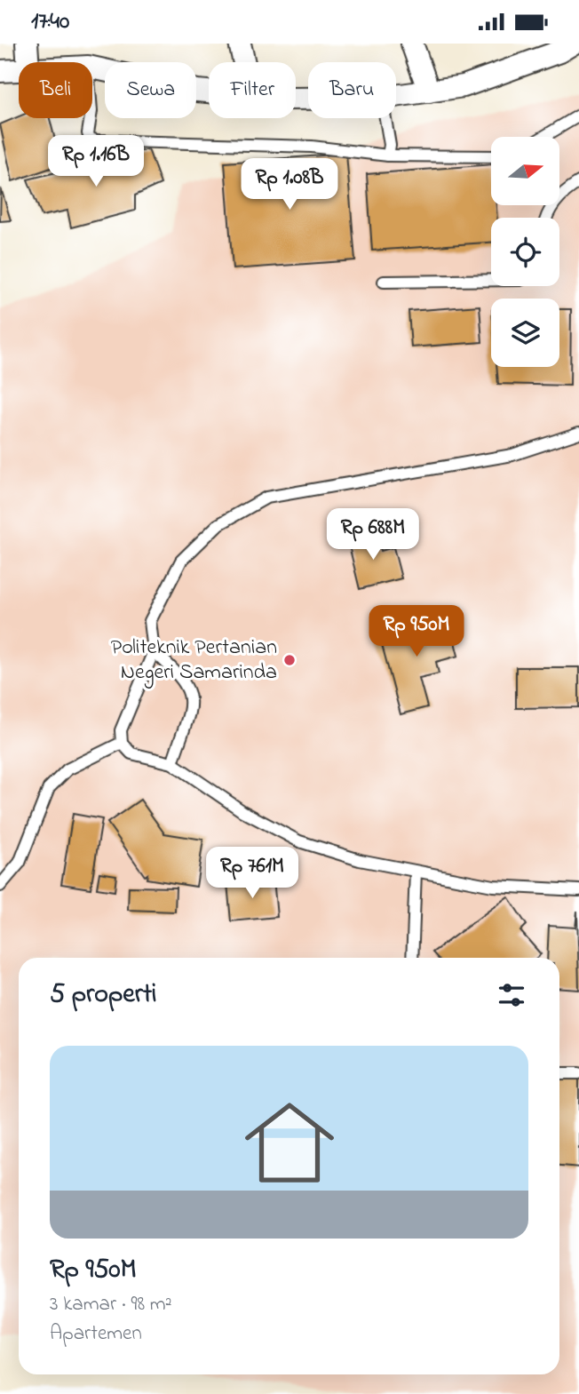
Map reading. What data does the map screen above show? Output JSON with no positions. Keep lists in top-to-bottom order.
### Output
{
  "places": ["Politeknik Pertanian Negeri Samarinda"],
  "north": "right",
  "page": {
    "status": "17:40",
    "chip": [
      "Beli",
      "Sewa",
      "Filter",
      "Baru"
    ],
    "price": [
      "Rp 1.16B",
      "Rp 1.08B",
      "Rp 688M",
      "Rp 950M",
      "Rp 761M"
    ],
    "heading": "5 properti",
    "list": [
      {
        "name": "Rp 950M",
        "note": "3 kamar · 98 m² · Apartemen"
      }
    ]
  }
}
